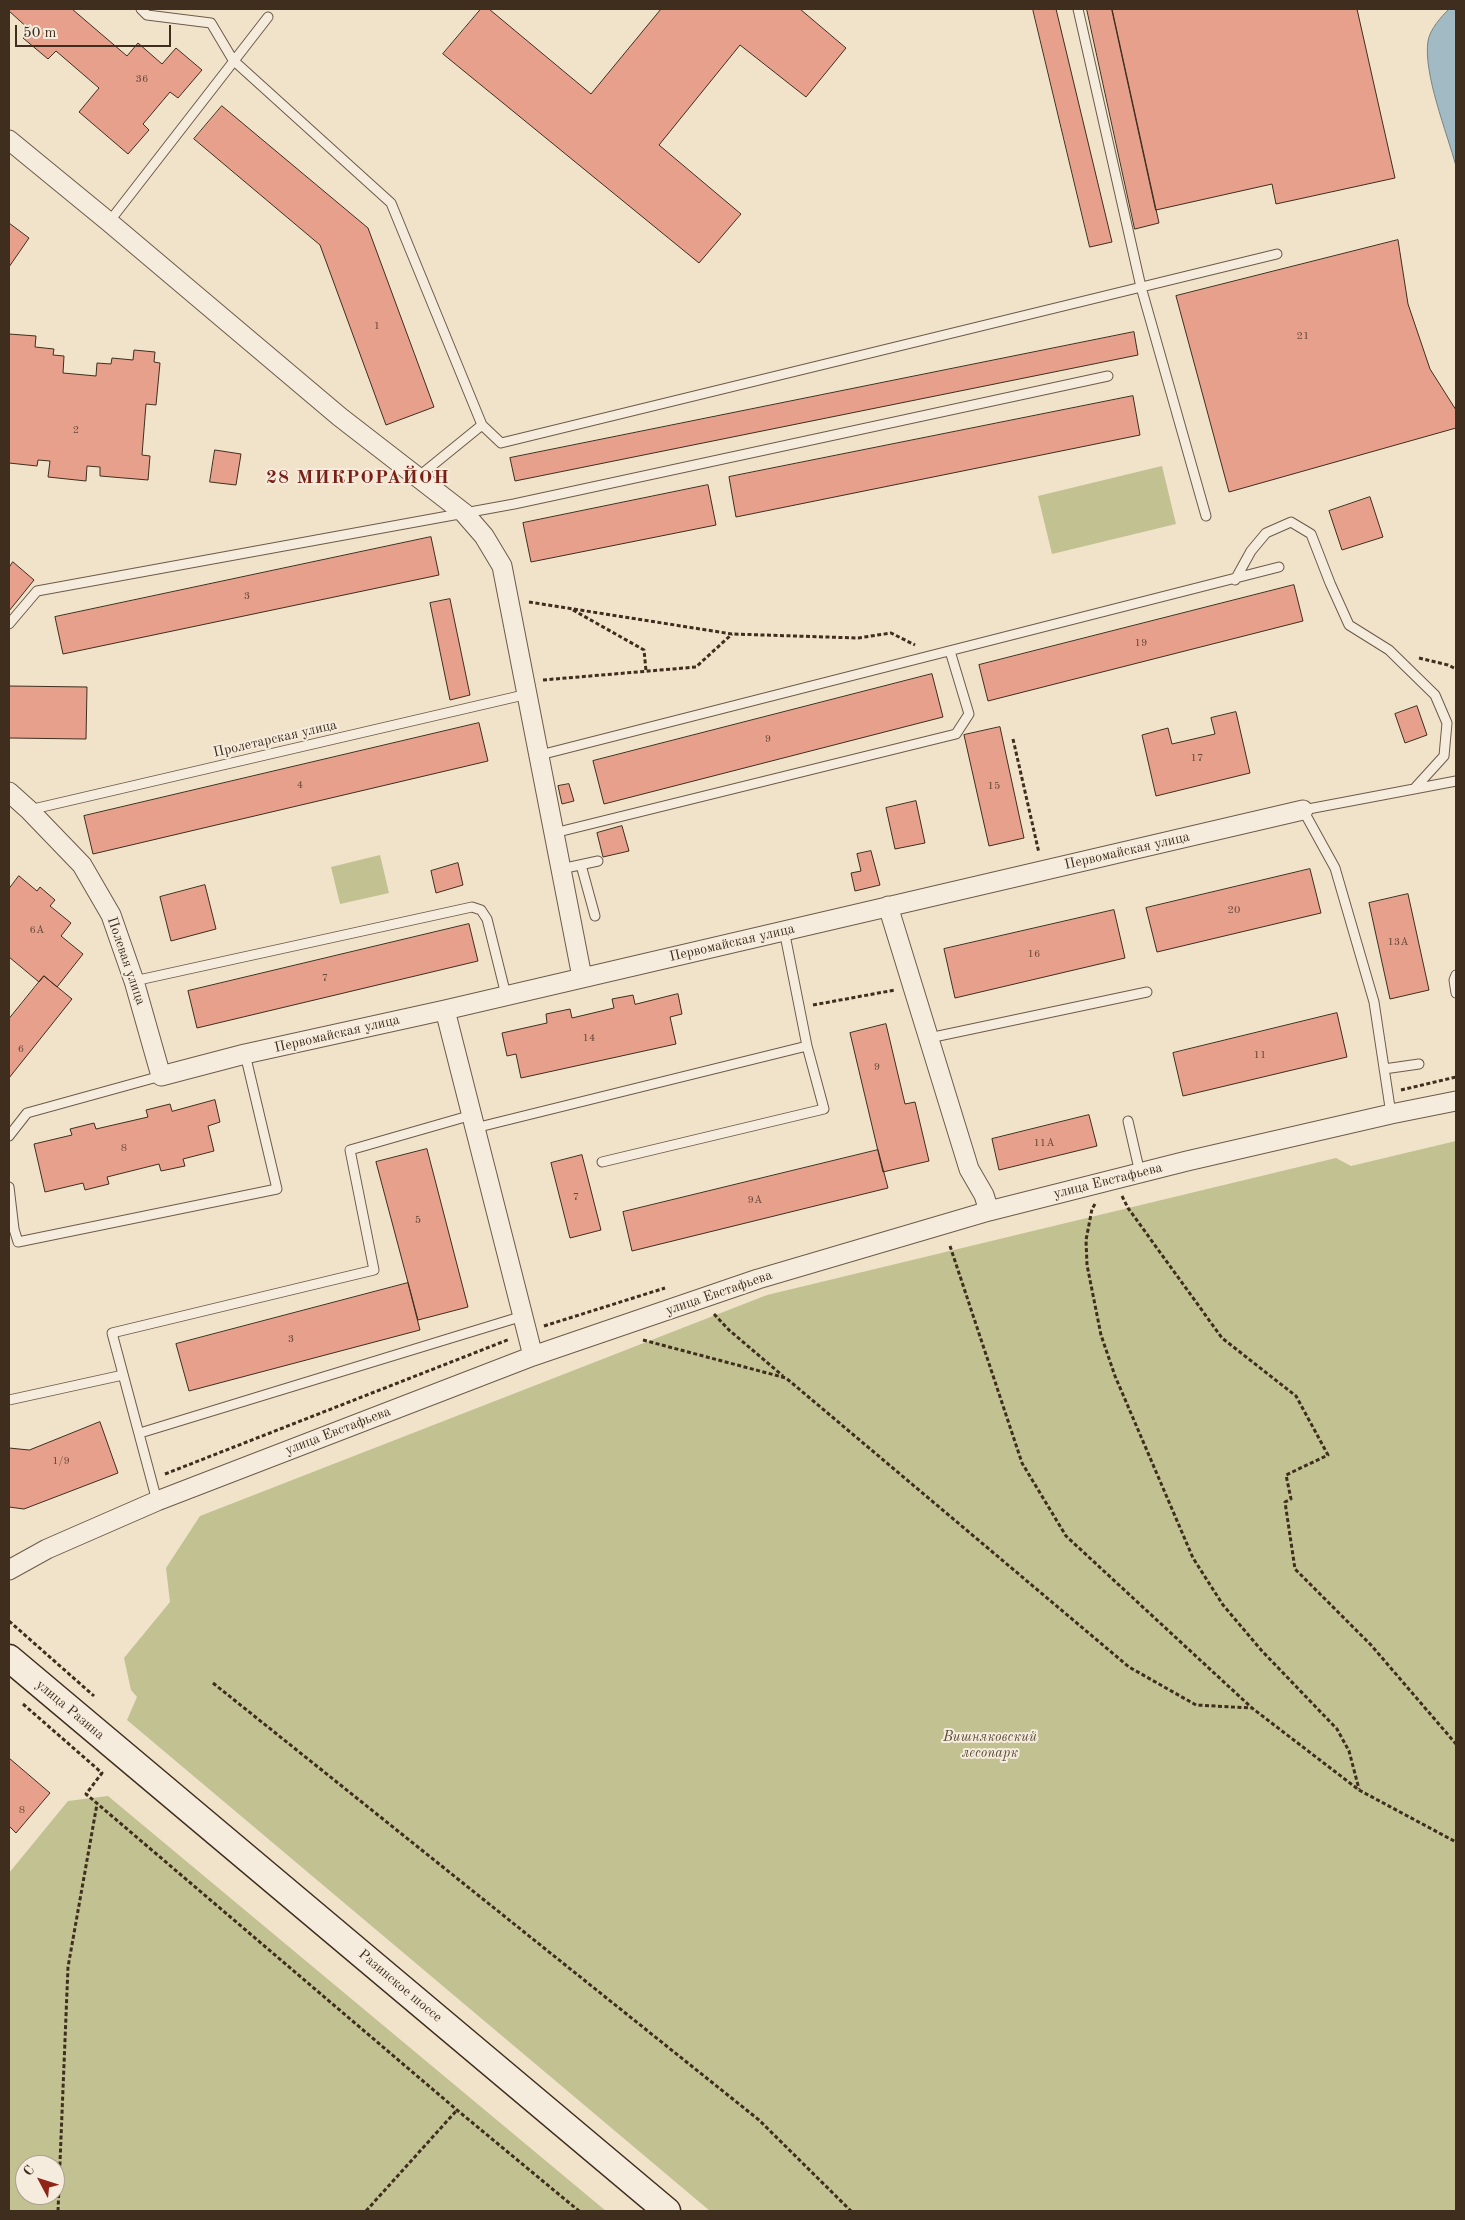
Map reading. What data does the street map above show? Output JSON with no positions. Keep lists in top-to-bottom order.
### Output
{
  "streets": {
    "main road": ["улица Разина", "Разинское шоссе"],
    "street": ["Первомайская улица", "Полевая улица", "улица Евстафьева"],
    "lane": ["Пролетарская улица"]
  },
  "crossings": [
    ["Пролетарская улица", "Полевая улица"],
    ["Первомайская улица", "Полевая улица"],
    ["улица Разина", "Разинское шоссе"]
  ],
  "districts": ["28 МИКРОРАЙОН"],
  "parks": ["Вишняковский лесопарк"],
  "house_numbers": [
    "36",
    "1",
    "21",
    "2",
    "3",
    "19",
    "9",
    "17",
    "4",
    "15",
    "20",
    "6А",
    "13А",
    "16",
    "7",
    "14",
    "6",
    "11",
    "9",
    "11А",
    "8",
    "7",
    "9А",
    "5",
    "3",
    "1/9",
    "8"
  ],
  "scale_bar": "50 m",
  "north": "top left"
}
